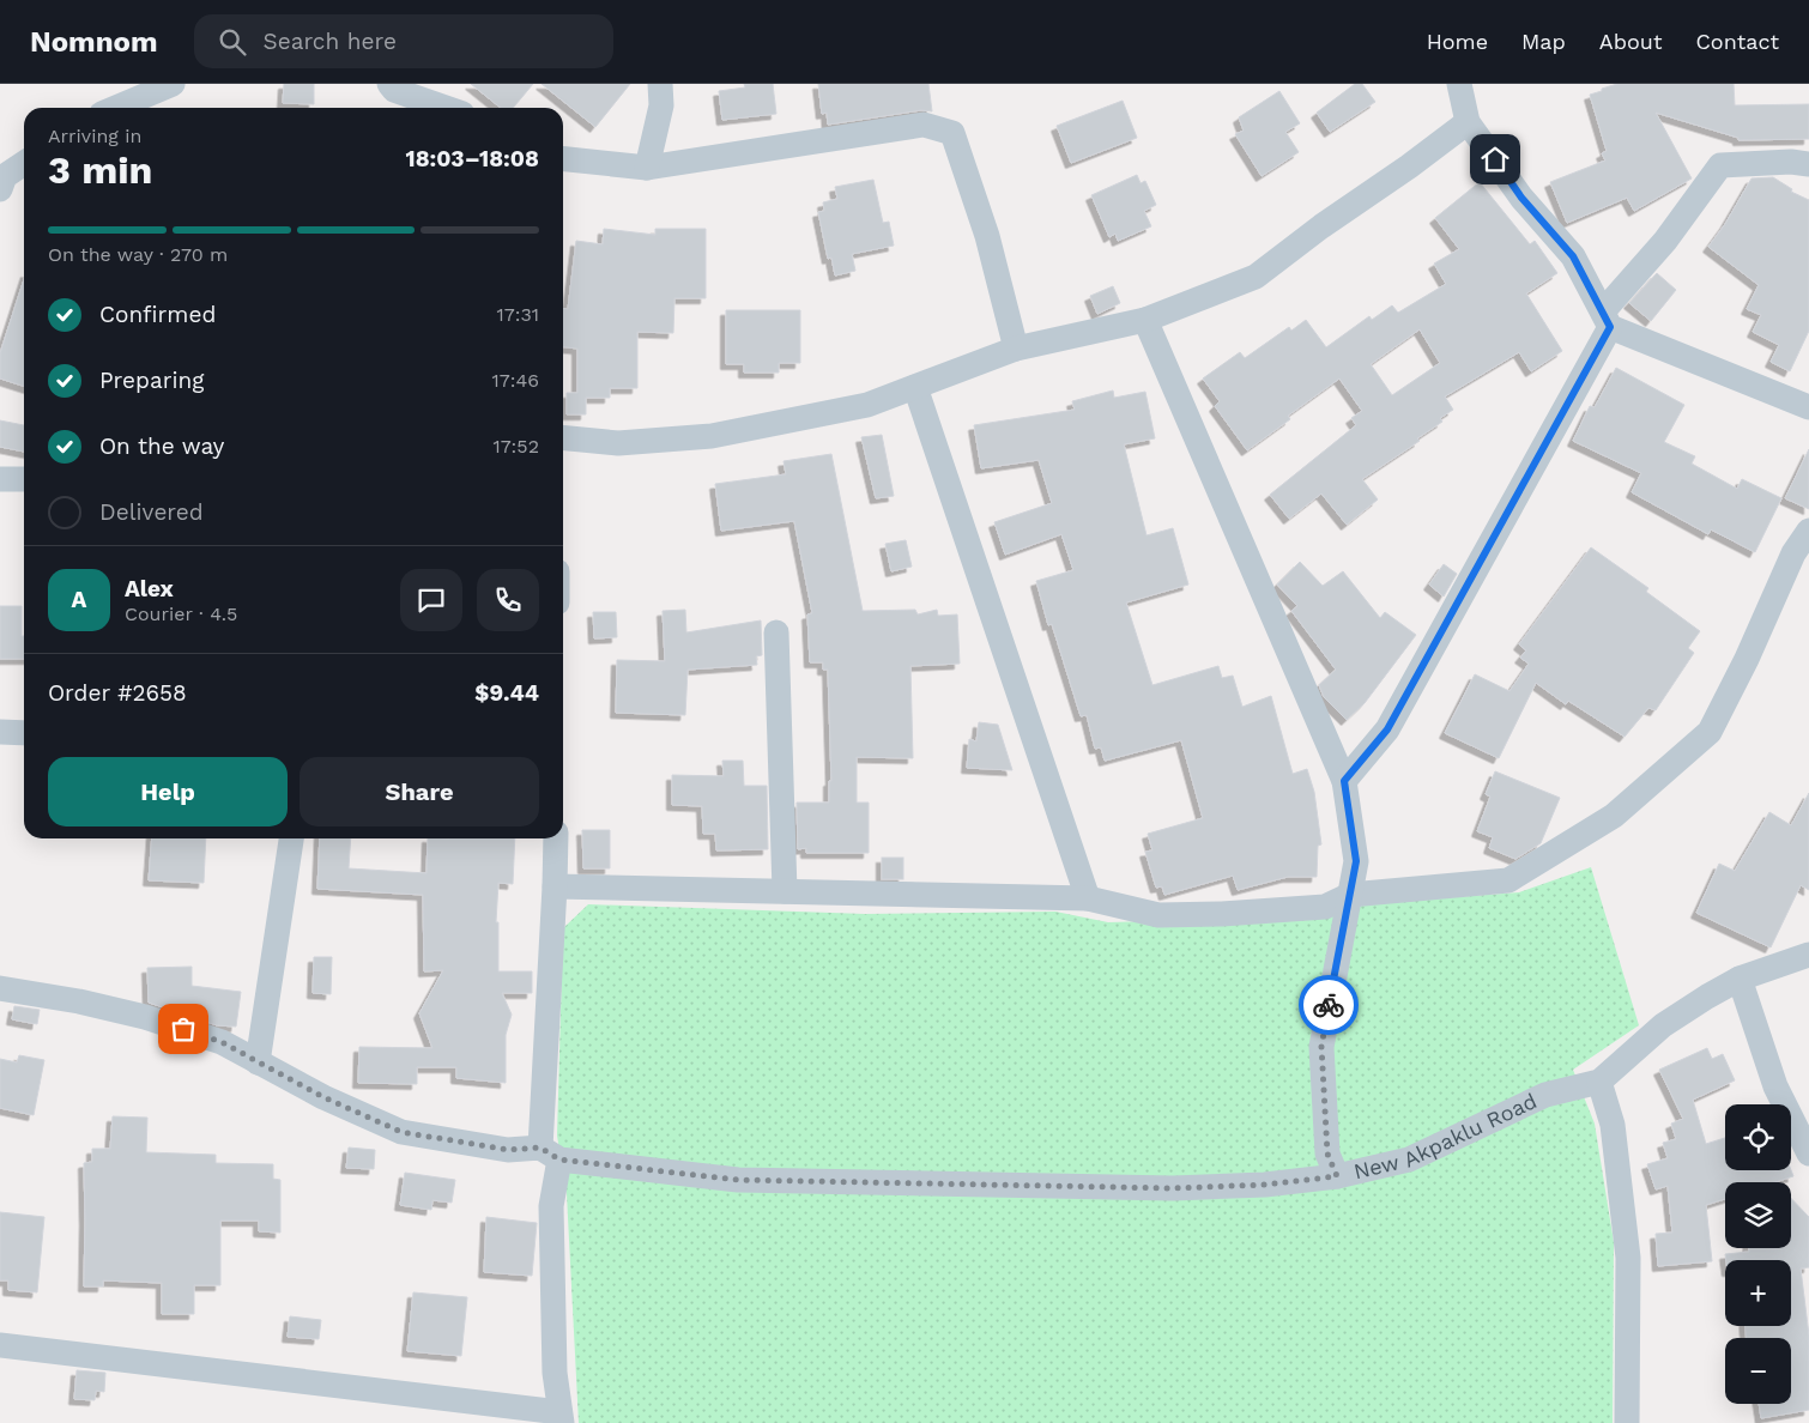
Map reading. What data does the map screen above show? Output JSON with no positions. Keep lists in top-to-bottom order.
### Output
{
  "streets": {
    "street": ["New Akpaklu Road"]
  },
  "page": {
    "header": "Nomnom",
    "search": "Search here",
    "nav": [
      "Home",
      "Map",
      "About",
      "Contact"
    ],
    "heading": ["3 min", "Arriving in", "18:03–18:08"],
    "panel": [
      "Alex",
      "Courier · 4.5",
      "Order #2658",
      "$9.44"
    ],
    "bar": "On the way · 270 m",
    "list": [
      ["Confirmed", "17:31"],
      ["Preparing", "17:46"],
      ["On the way", "17:52"],
      "Delivered"
    ],
    "round": "A",
    "buttons": ["Help", "Share"],
    "map_buttons": ["+", "−"]
  }
}
